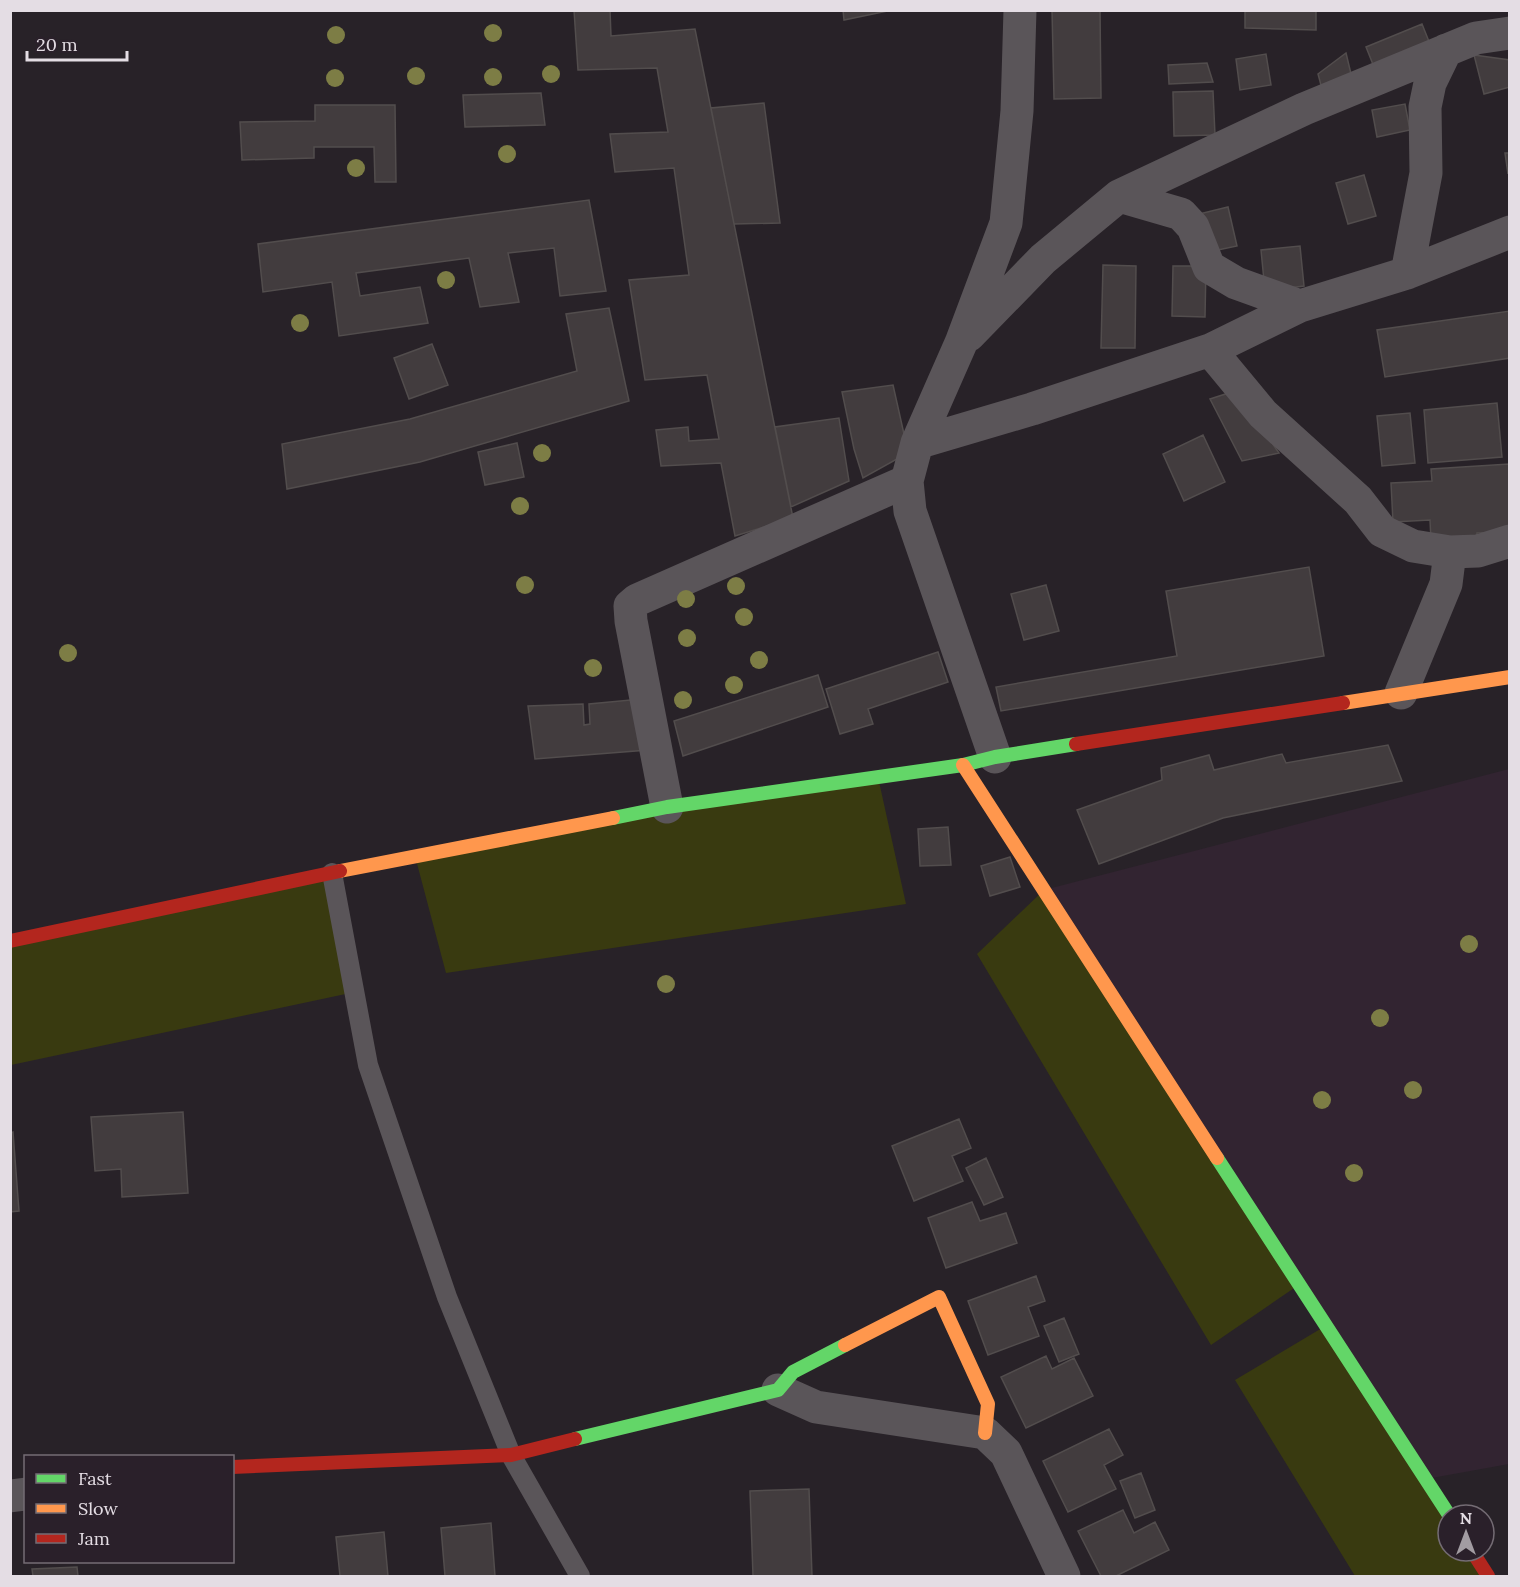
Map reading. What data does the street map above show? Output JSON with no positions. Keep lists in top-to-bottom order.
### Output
{
  "legend": ["Fast", "Slow", "Jam"],
  "scale_bar": "20 m",
  "north": "top"
}
